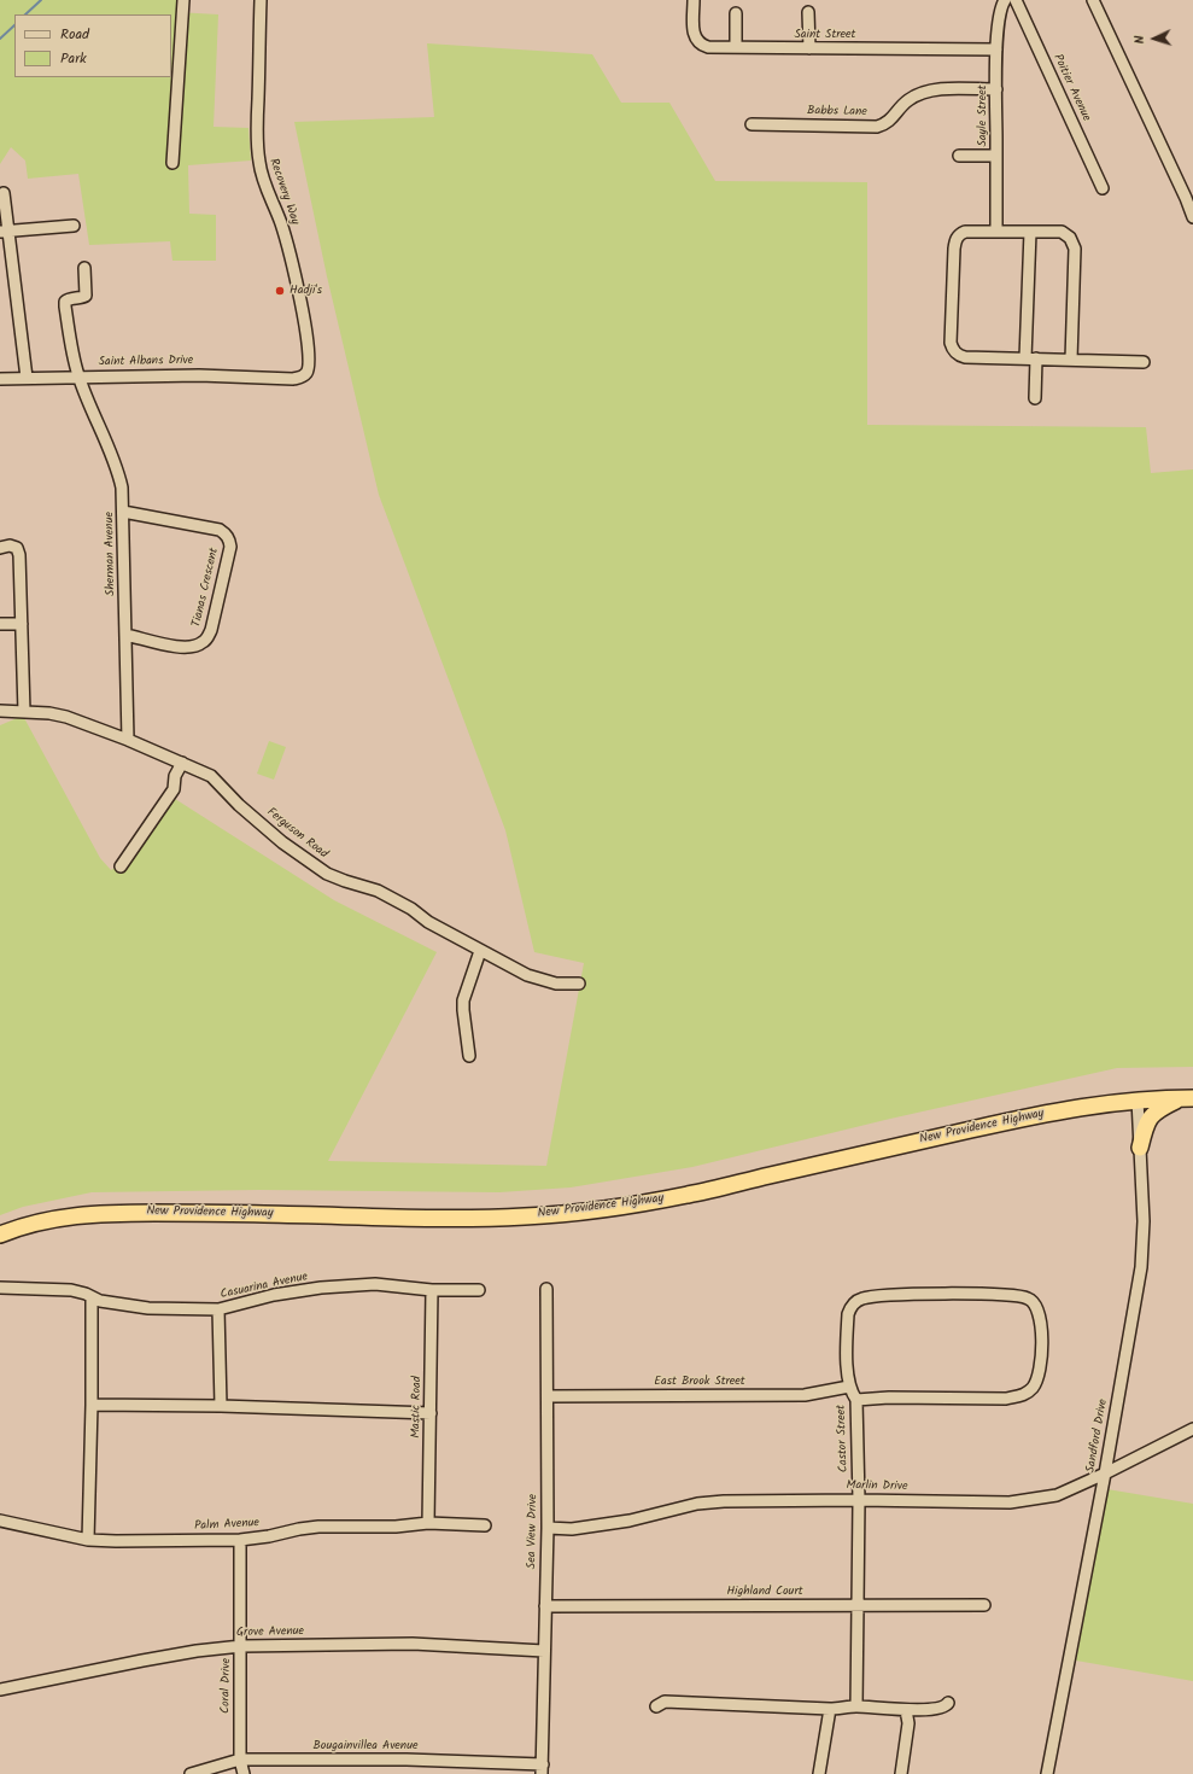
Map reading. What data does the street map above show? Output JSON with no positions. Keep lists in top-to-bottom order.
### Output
{
  "streets": {
    "highway": ["New Providence Highway"],
    "street": [
      "Saint Street",
      "Poitier Avenue",
      "Babbs Lane",
      "Sayle Street",
      "Recovery Way",
      "Saint Albans Drive",
      "Sherman Avenue",
      "Tianas Crescent",
      "Ferguson Road",
      "Casuarina Avenue",
      "East Brook Street",
      "Mastic Road",
      "Sandford Drive",
      "Castor Street",
      "Marlin Drive",
      "Palm Avenue",
      "Sea View Drive",
      "Highland Court",
      "Grove Avenue",
      "Coral Drive",
      "Bougainvillea Avenue"
    ]
  },
  "crossings": [
    ["Saint Street", "Sayle Street"],
    ["Babbs Lane", "Sayle Street"],
    ["Recovery Way", "Saint Albans Drive"],
    ["Saint Albans Drive", "Sherman Avenue"],
    ["Sherman Avenue", "Tianas Crescent"],
    ["Sherman Avenue", "Ferguson Road"],
    ["New Providence Highway", "Sandford Drive"],
    ["Casuarina Avenue", "Mastic Road"],
    ["East Brook Street", "Castor Street"],
    ["East Brook Street", "Sea View Drive"],
    ["Mastic Road", "Palm Avenue"],
    ["Sandford Drive", "Marlin Drive"],
    ["Castor Street", "Marlin Drive"],
    ["Castor Street", "Highland Court"],
    ["Marlin Drive", "Sea View Drive"],
    ["Palm Avenue", "Coral Drive"],
    ["Sea View Drive", "Highland Court"],
    ["Sea View Drive", "Grove Avenue"],
    ["Sea View Drive", "Bougainvillea Avenue"],
    ["Grove Avenue", "Coral Drive"],
    ["Coral Drive", "Bougainvillea Avenue"]
  ],
  "places": ["Hadji's"],
  "legend": ["Road", "Park"],
  "north": "left"
}
